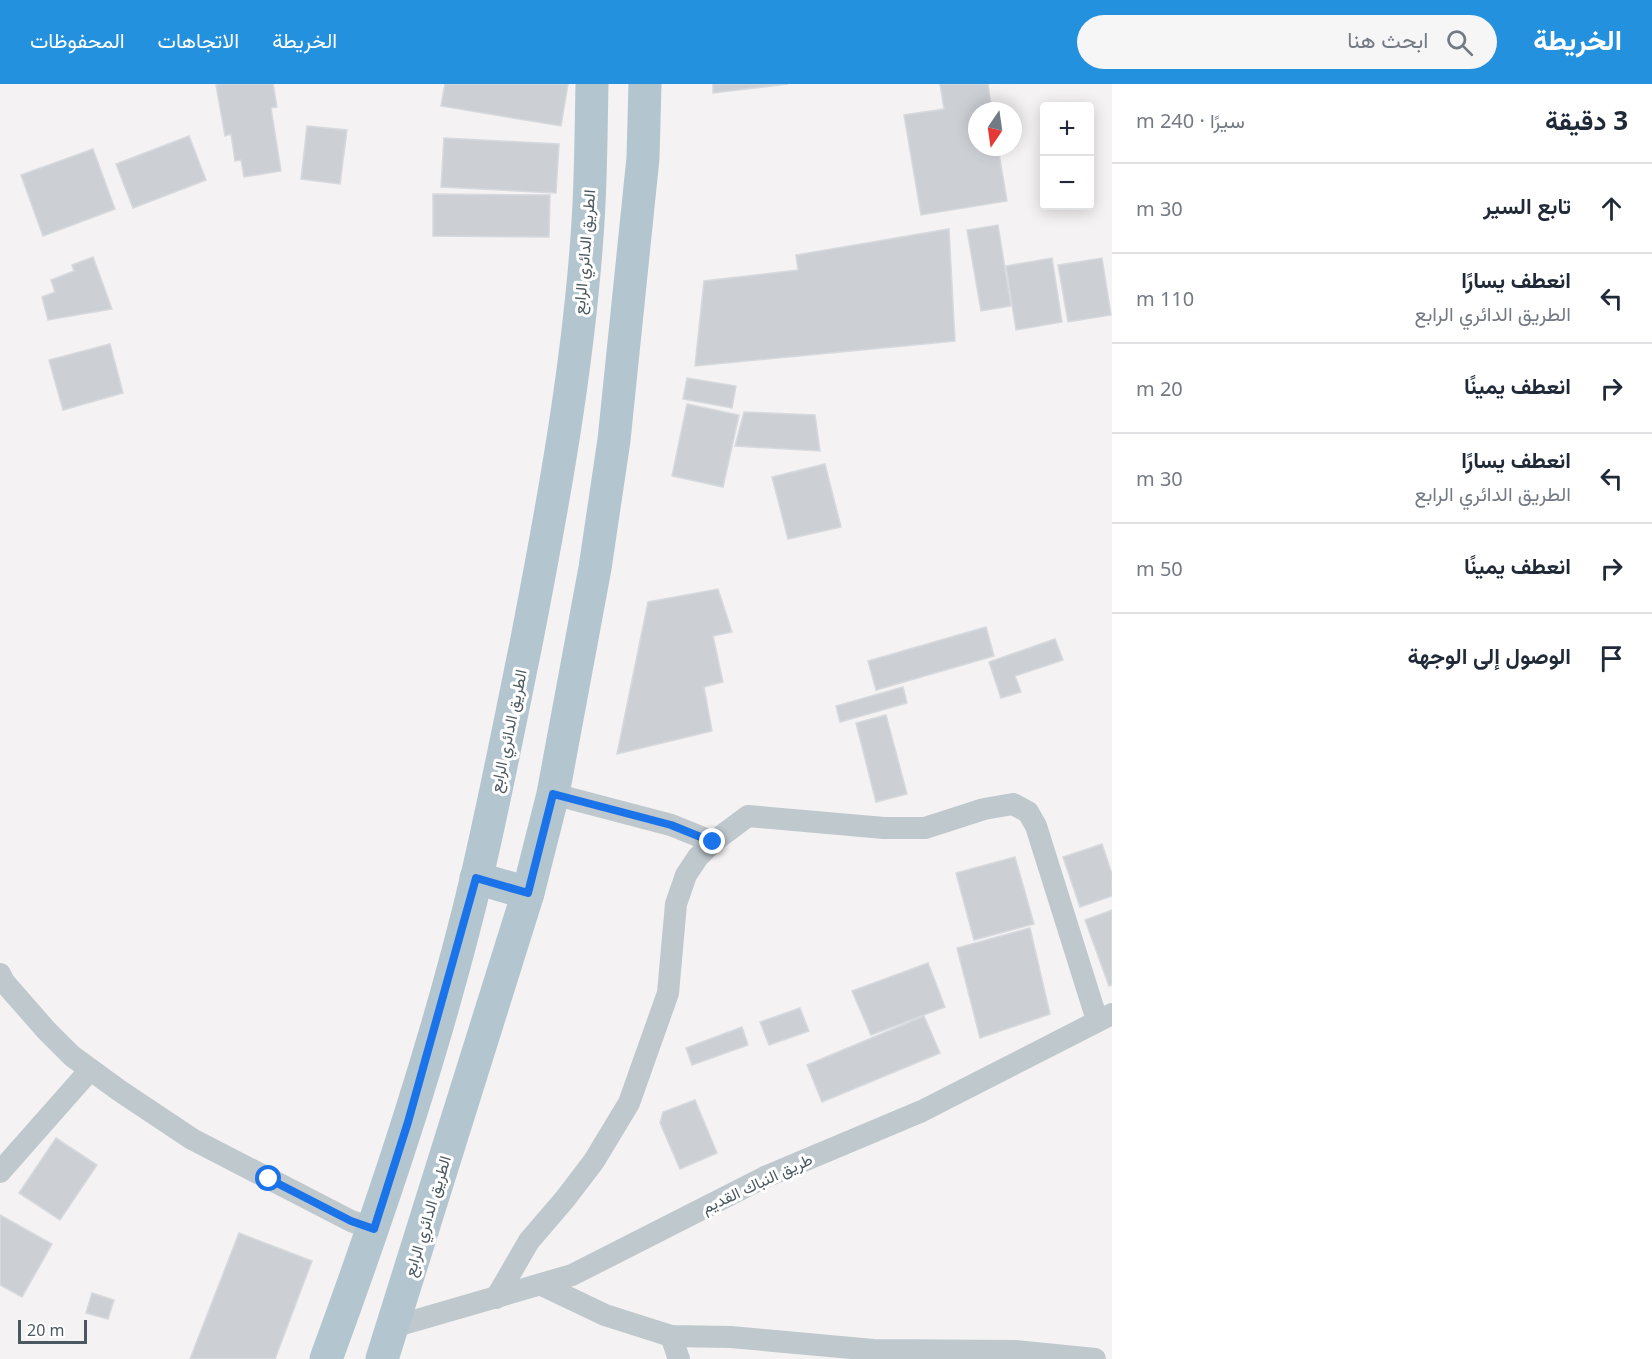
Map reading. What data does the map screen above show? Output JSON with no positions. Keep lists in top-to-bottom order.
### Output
{
  "streets": {
    "main road": ["الطريق الدائري الرابع"],
    "street": ["طريق النباك القديم"]
  },
  "crossings": [
    ["الطريق الدائري الرابع", "طريق النباك القديم"]
  ],
  "scale_bar": "20 m",
  "north": "bottom",
  "page": {
    "header": "الخريطة",
    "search": "ابحث هنا",
    "nav": ["الخريطة", "الاتجاهات", "المحفوظات"],
    "heading": ["3 دقيقة", "سيرًا · 240 m"],
    "map_buttons": ["+", "−"],
    "list": [
      ["تابع السير", "30 m"],
      ["انعطف يسارًا", "الطريق الدائري الرابع", "110 m"],
      ["انعطف يمينًا", "20 m"],
      ["انعطف يسارًا", "الطريق الدائري الرابع", "30 m"],
      ["انعطف يمينًا", "50 m"],
      "الوصول إلى الوجهة"
    ],
    "scale": "20 m"
  }
}
